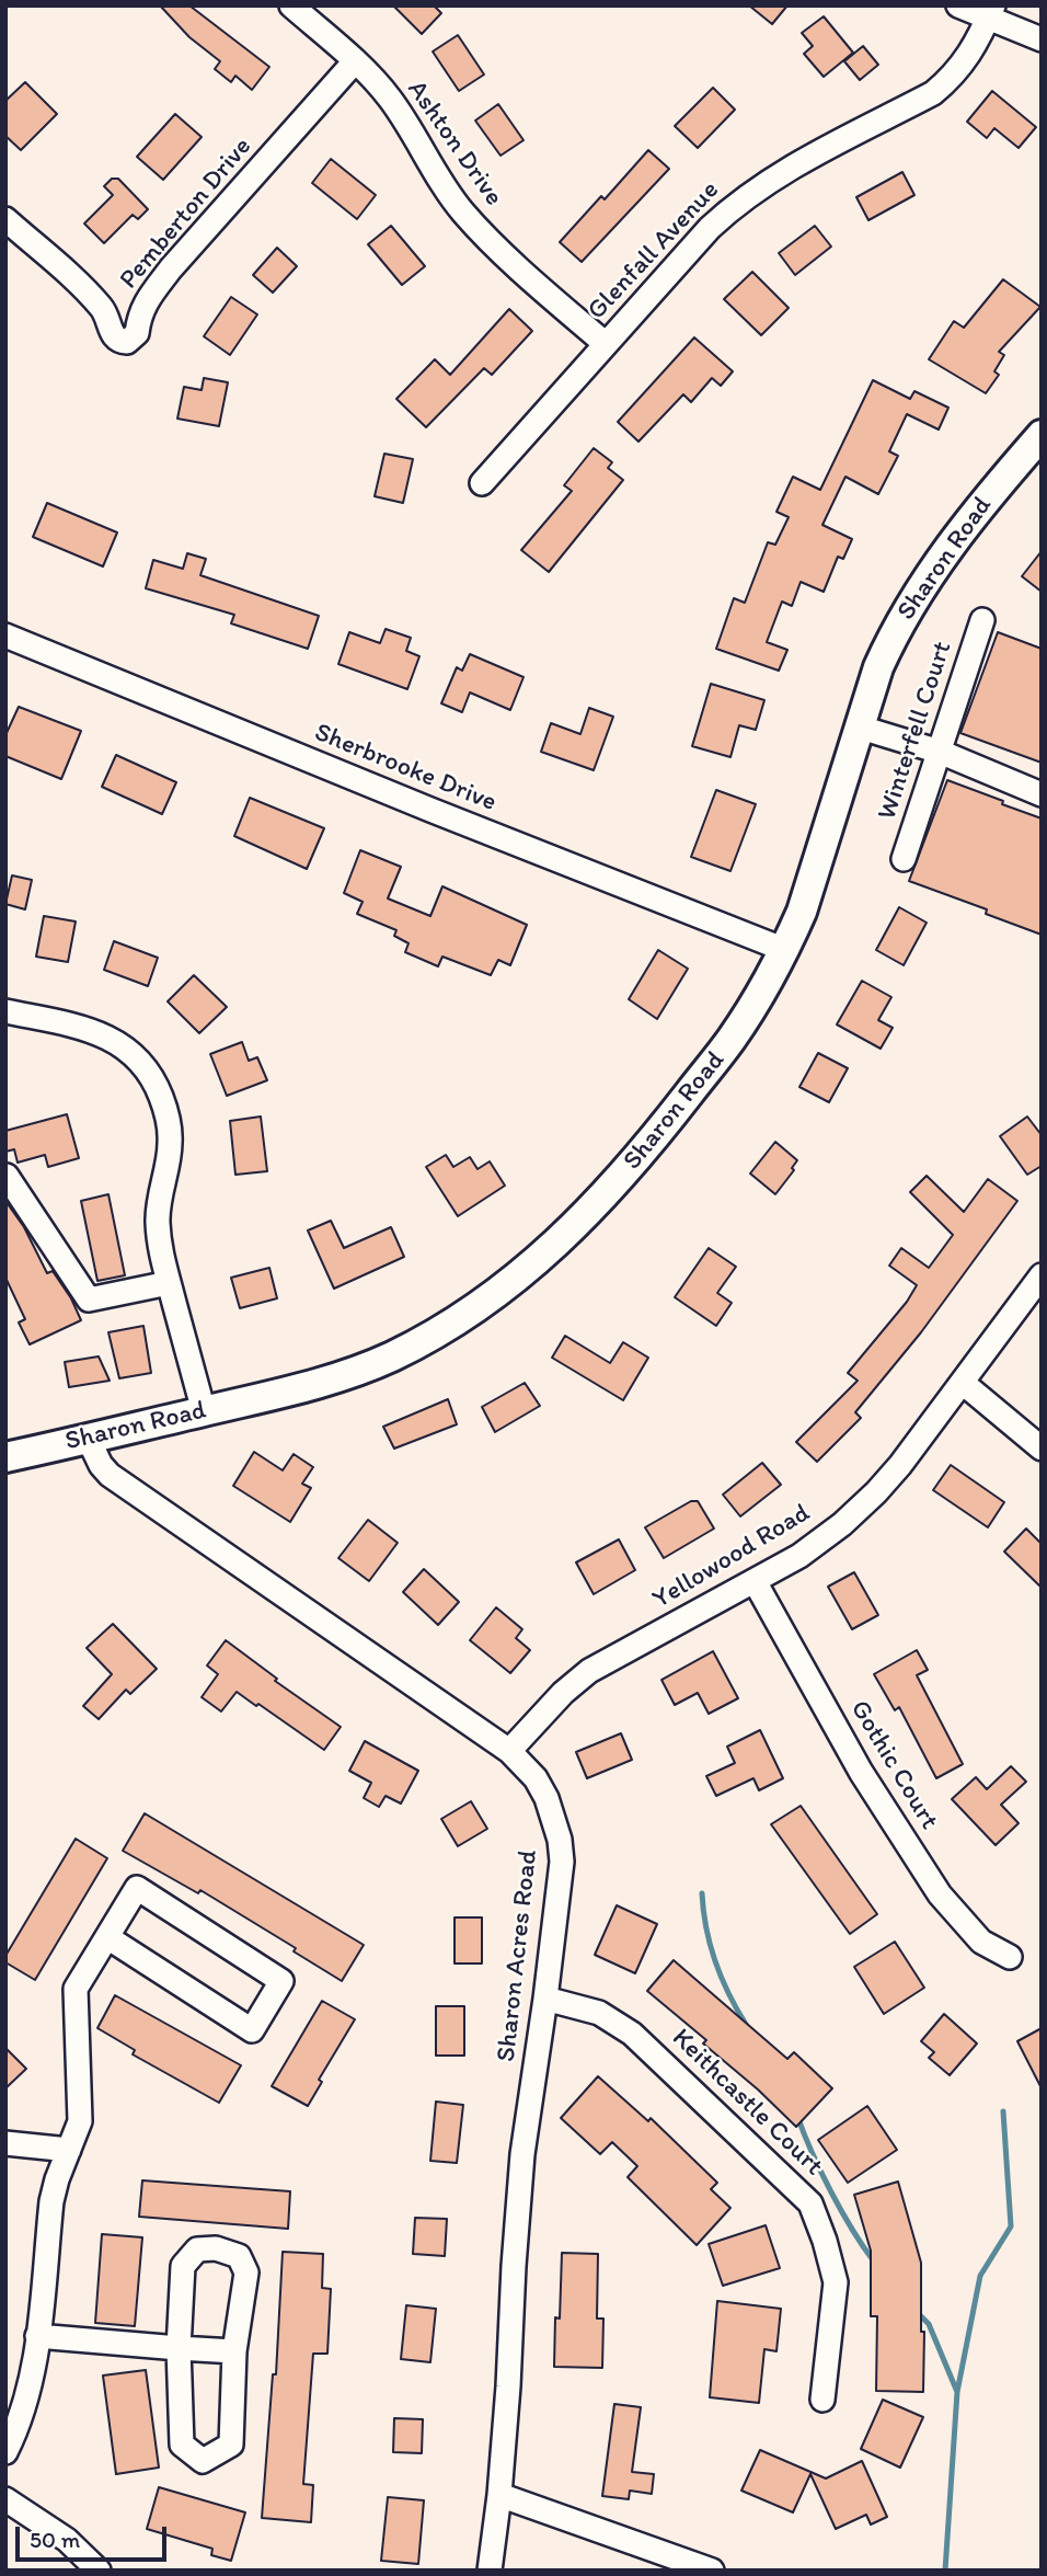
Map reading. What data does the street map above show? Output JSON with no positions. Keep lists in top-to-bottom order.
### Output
{
  "streets": {
    "main road": ["Sharon Road"],
    "street": [
      "Ashton Drive",
      "Pemberton Drive",
      "Glenfall Avenue",
      "Winterfell Court",
      "Sherbrooke Drive",
      "Yellowood Road",
      "Gothic Court",
      "Sharon Acres Road",
      "Keithcastle Court"
    ]
  },
  "crossings": [
    ["Ashton Drive", "Pemberton Drive"],
    ["Ashton Drive", "Glenfall Avenue"],
    ["Sharon Road", "Sherbrooke Drive"],
    ["Sharon Road", "Sharon Acres Road"],
    ["Yellowood Road", "Gothic Court"],
    ["Yellowood Road", "Sharon Acres Road"],
    ["Sharon Acres Road", "Keithcastle Court"]
  ],
  "scale_bar": "50 m"
}
